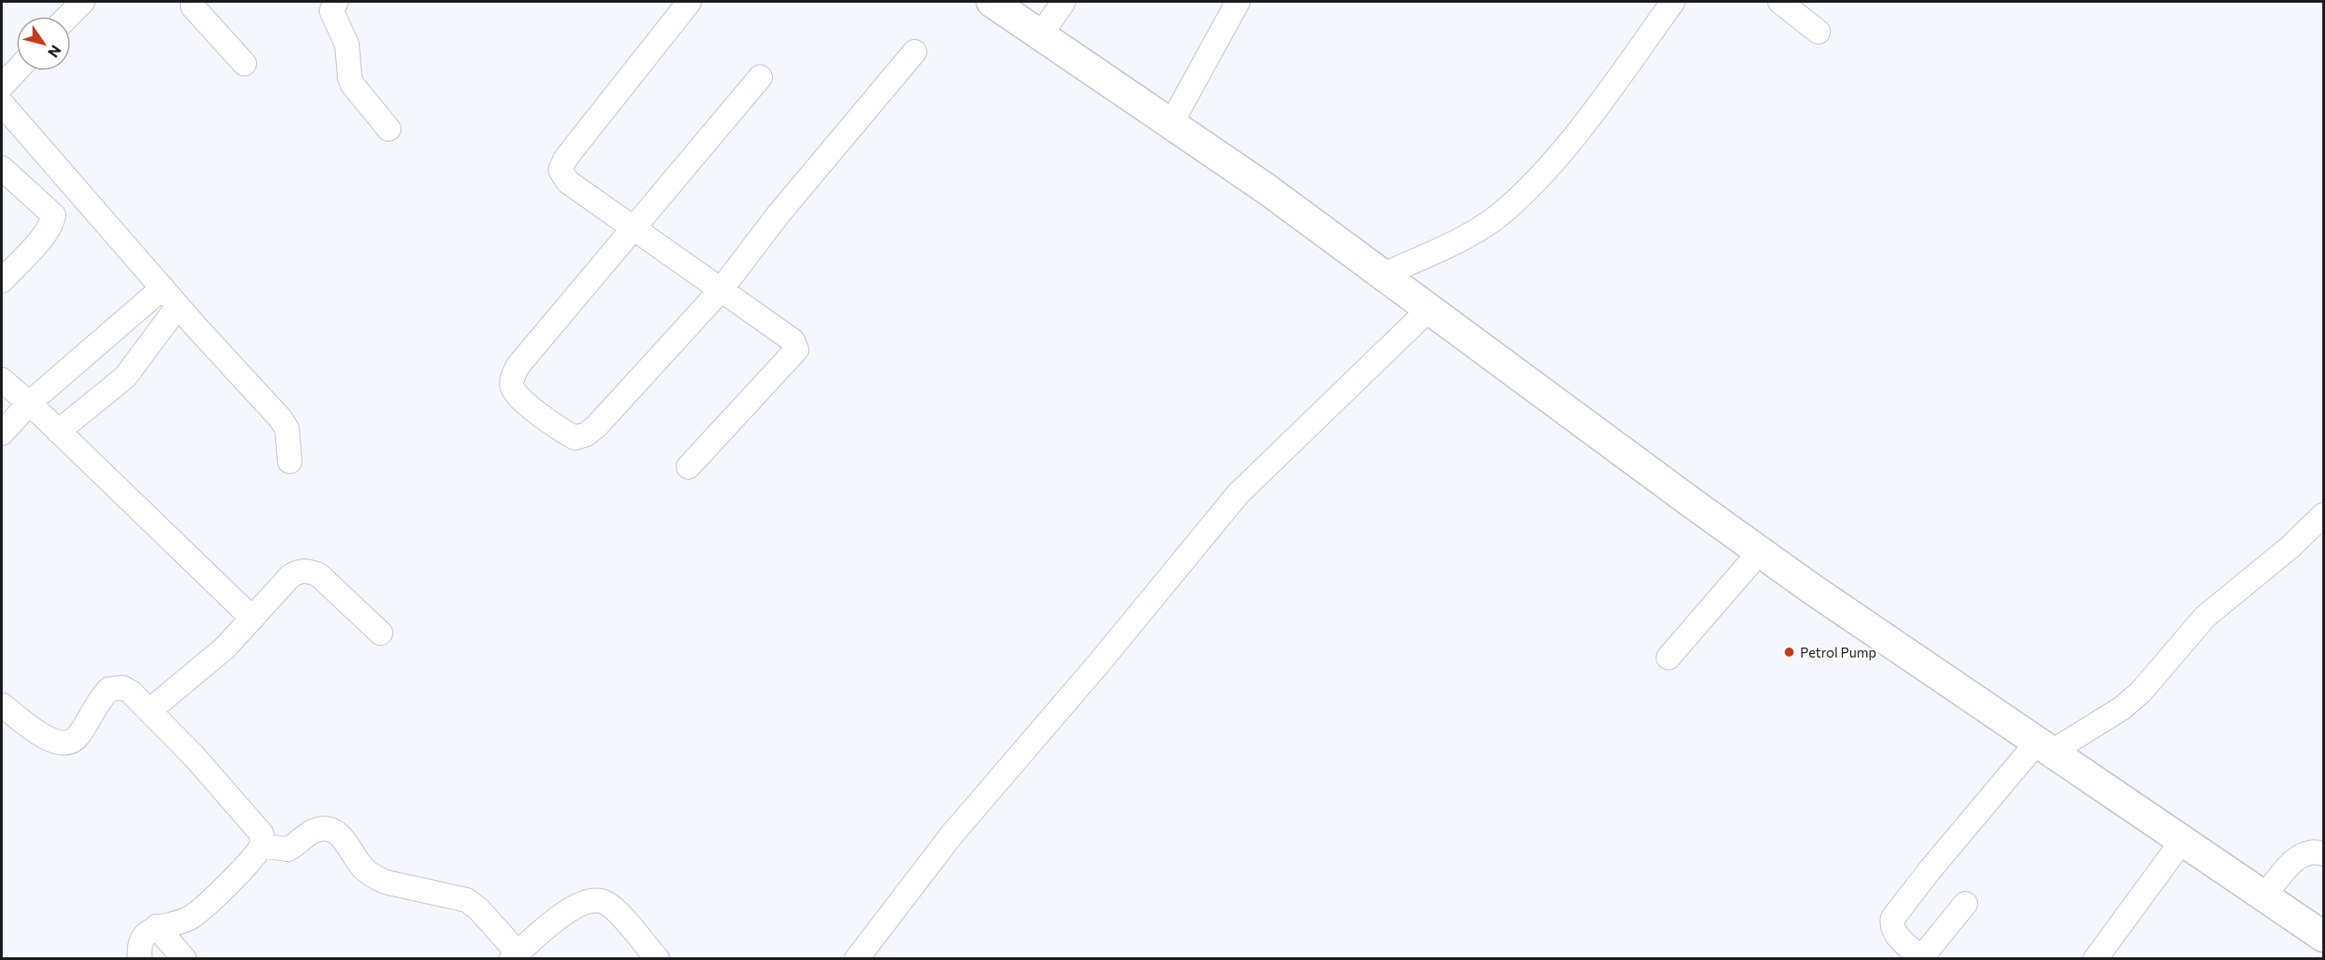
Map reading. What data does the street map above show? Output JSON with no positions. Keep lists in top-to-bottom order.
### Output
{
  "places": ["Petrol Pump"],
  "north": "bottom right"
}
